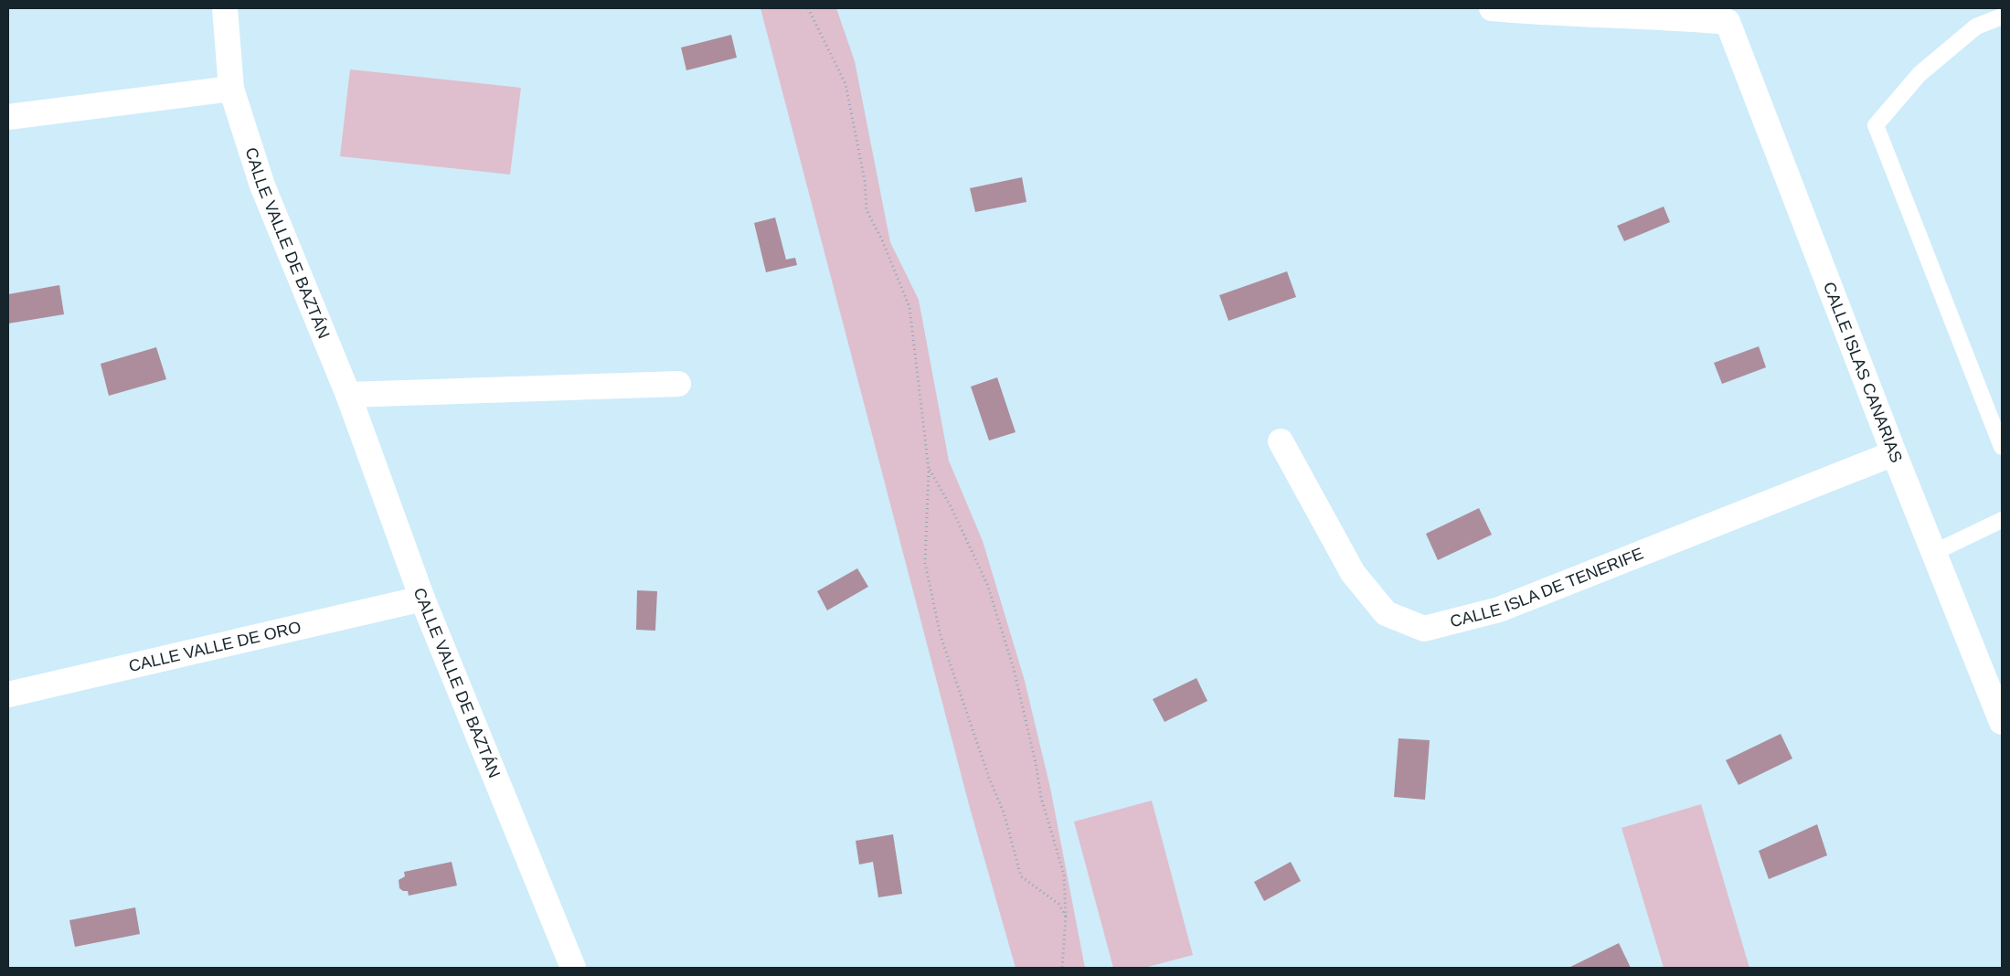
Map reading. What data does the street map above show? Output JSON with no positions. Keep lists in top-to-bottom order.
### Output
{
  "streets": {
    "street": [
      "CALLE VALLE DE BAZTÁN",
      "CALLE ISLAS CANARIAS",
      "CALLE ISLA DE TENERIFE",
      "CALLE VALLE DE ORO"
    ]
  },
  "crossings": [
    ["CALLE VALLE DE BAZTÁN", "CALLE VALLE DE ORO"],
    ["CALLE ISLAS CANARIAS", "CALLE ISLA DE TENERIFE"]
  ]
}
